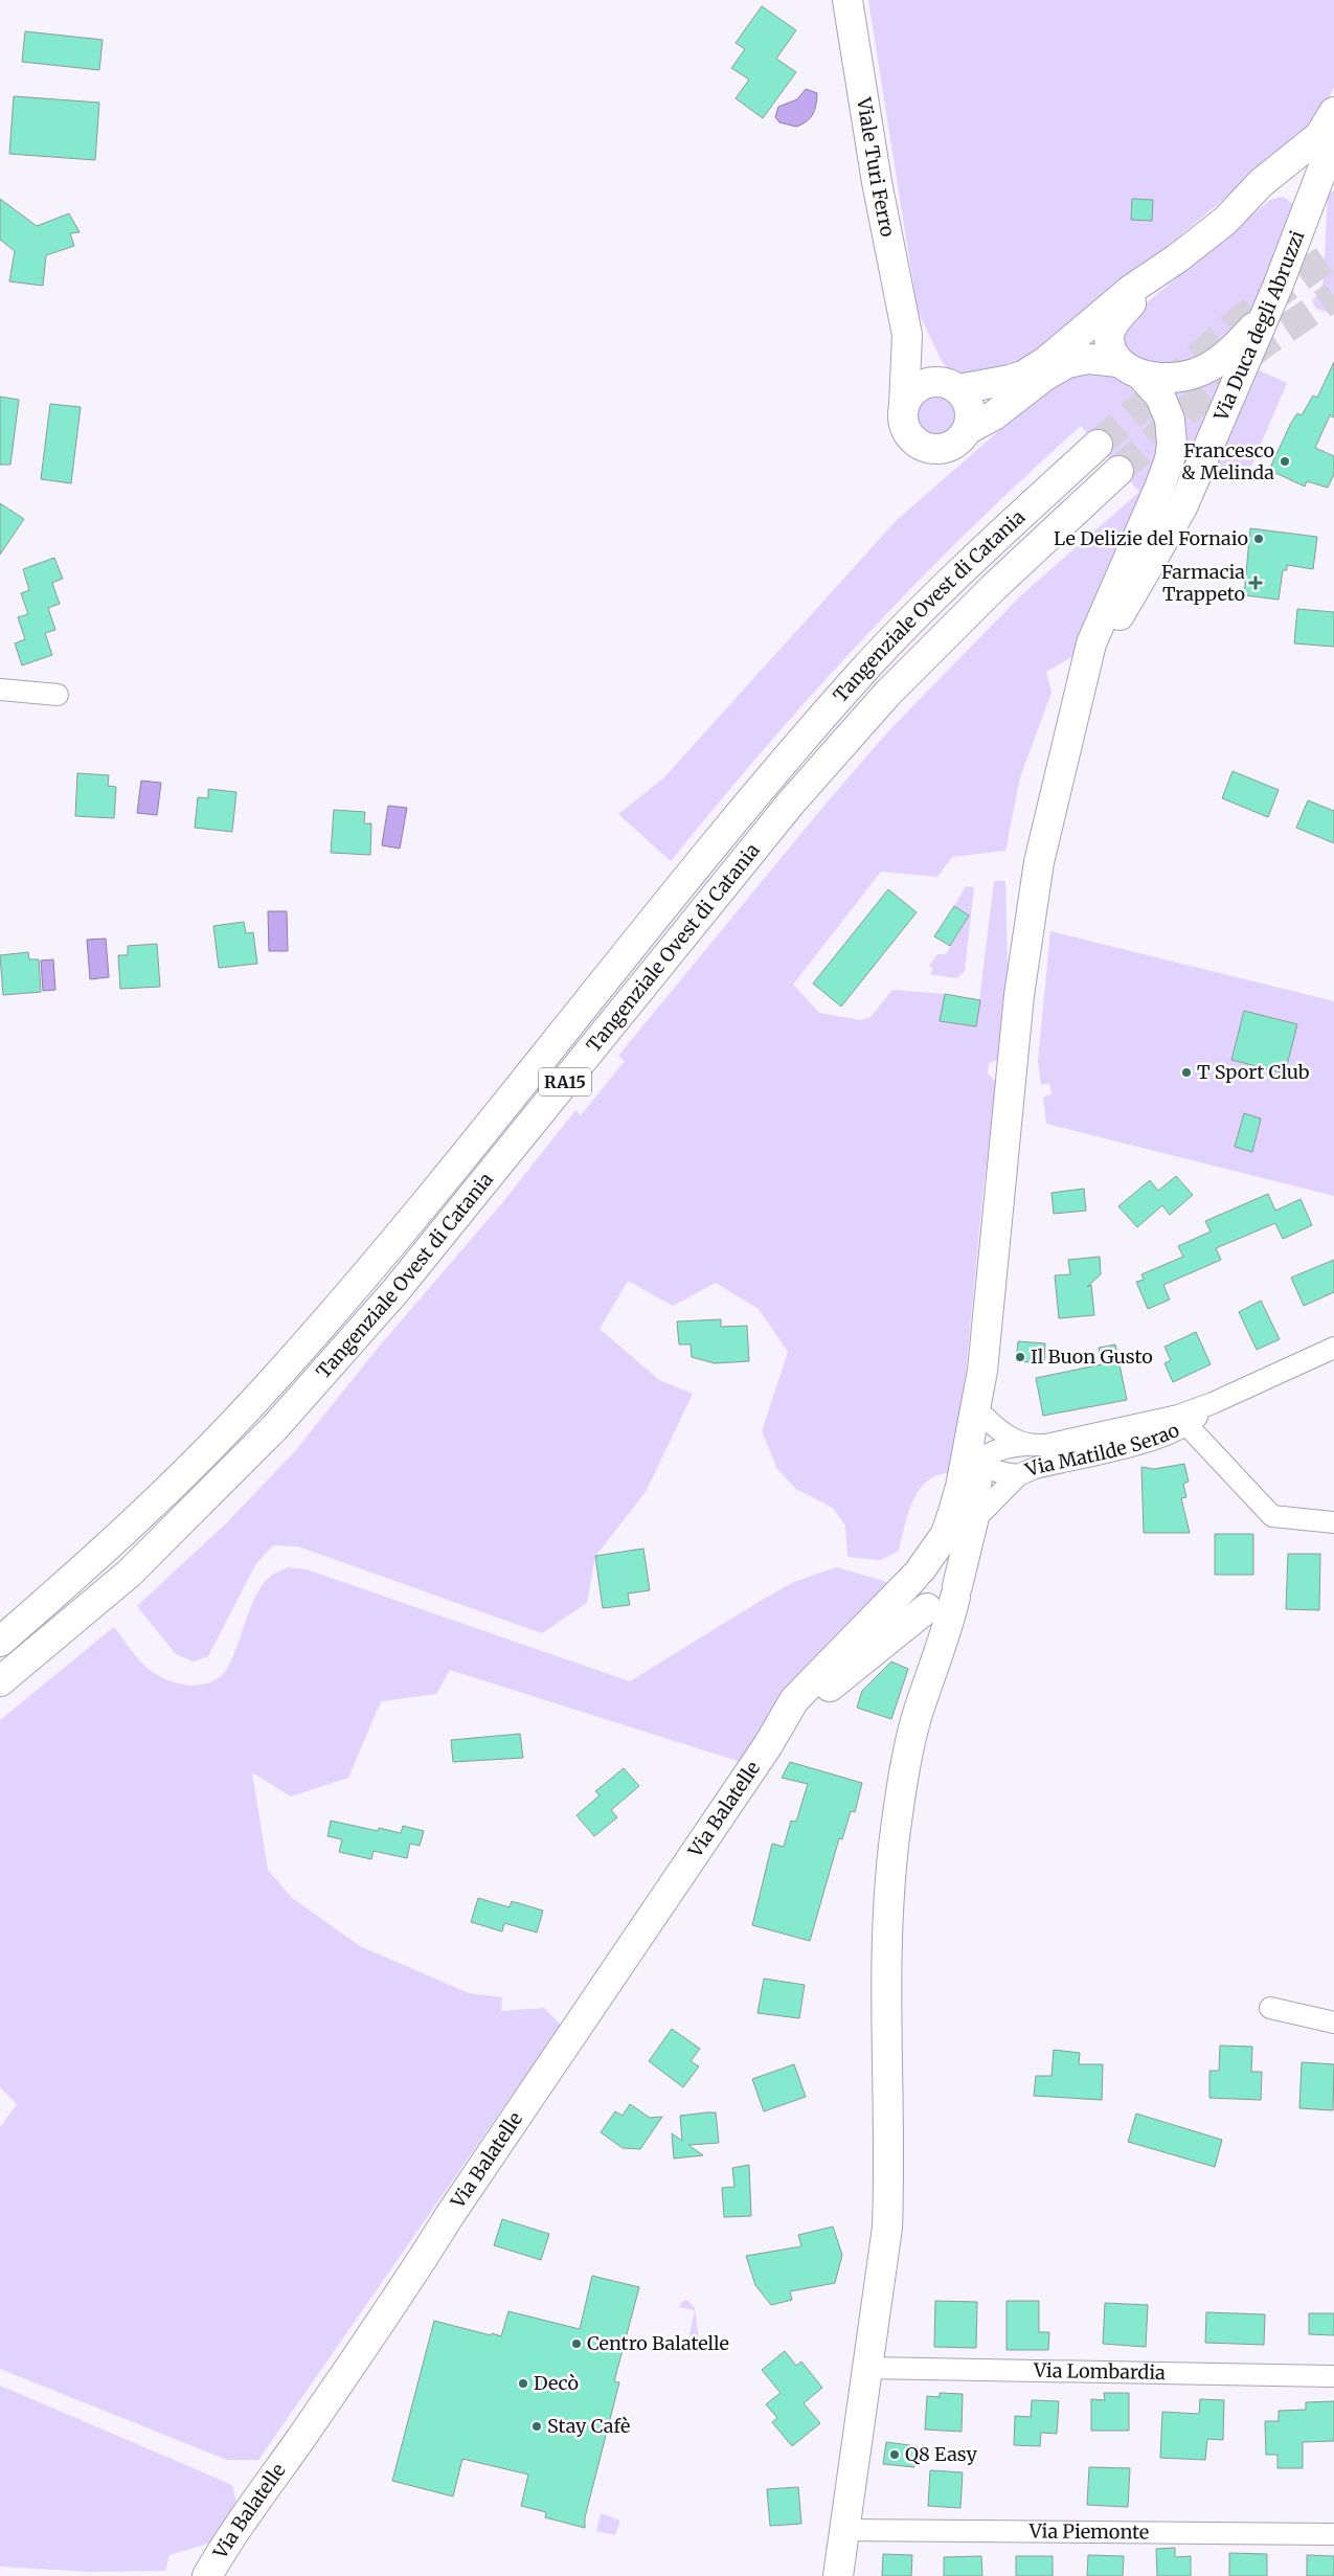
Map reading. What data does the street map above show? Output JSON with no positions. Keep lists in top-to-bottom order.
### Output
{
  "streets": {
    "main road": [
      "Viale Turi Ferro",
      "Via Duca degli Abruzzi",
      "Tangenziale Ovest di Catania",
      "RA15",
      "Via Balatelle"
    ],
    "street": ["Via Matilde Serao", "Via Lombardia", "Via Piemonte"]
  },
  "places": {
    "other": [
      "Francesco & Melinda",
      "Le Delizie del Fornaio",
      "T Sport Club",
      "Il Buon Gusto",
      "Centro Balatelle",
      "Decò",
      "Stay Cafè",
      "Q8 Easy"
    ],
    "health": ["Farmacia Trappeto"]
  }
}
